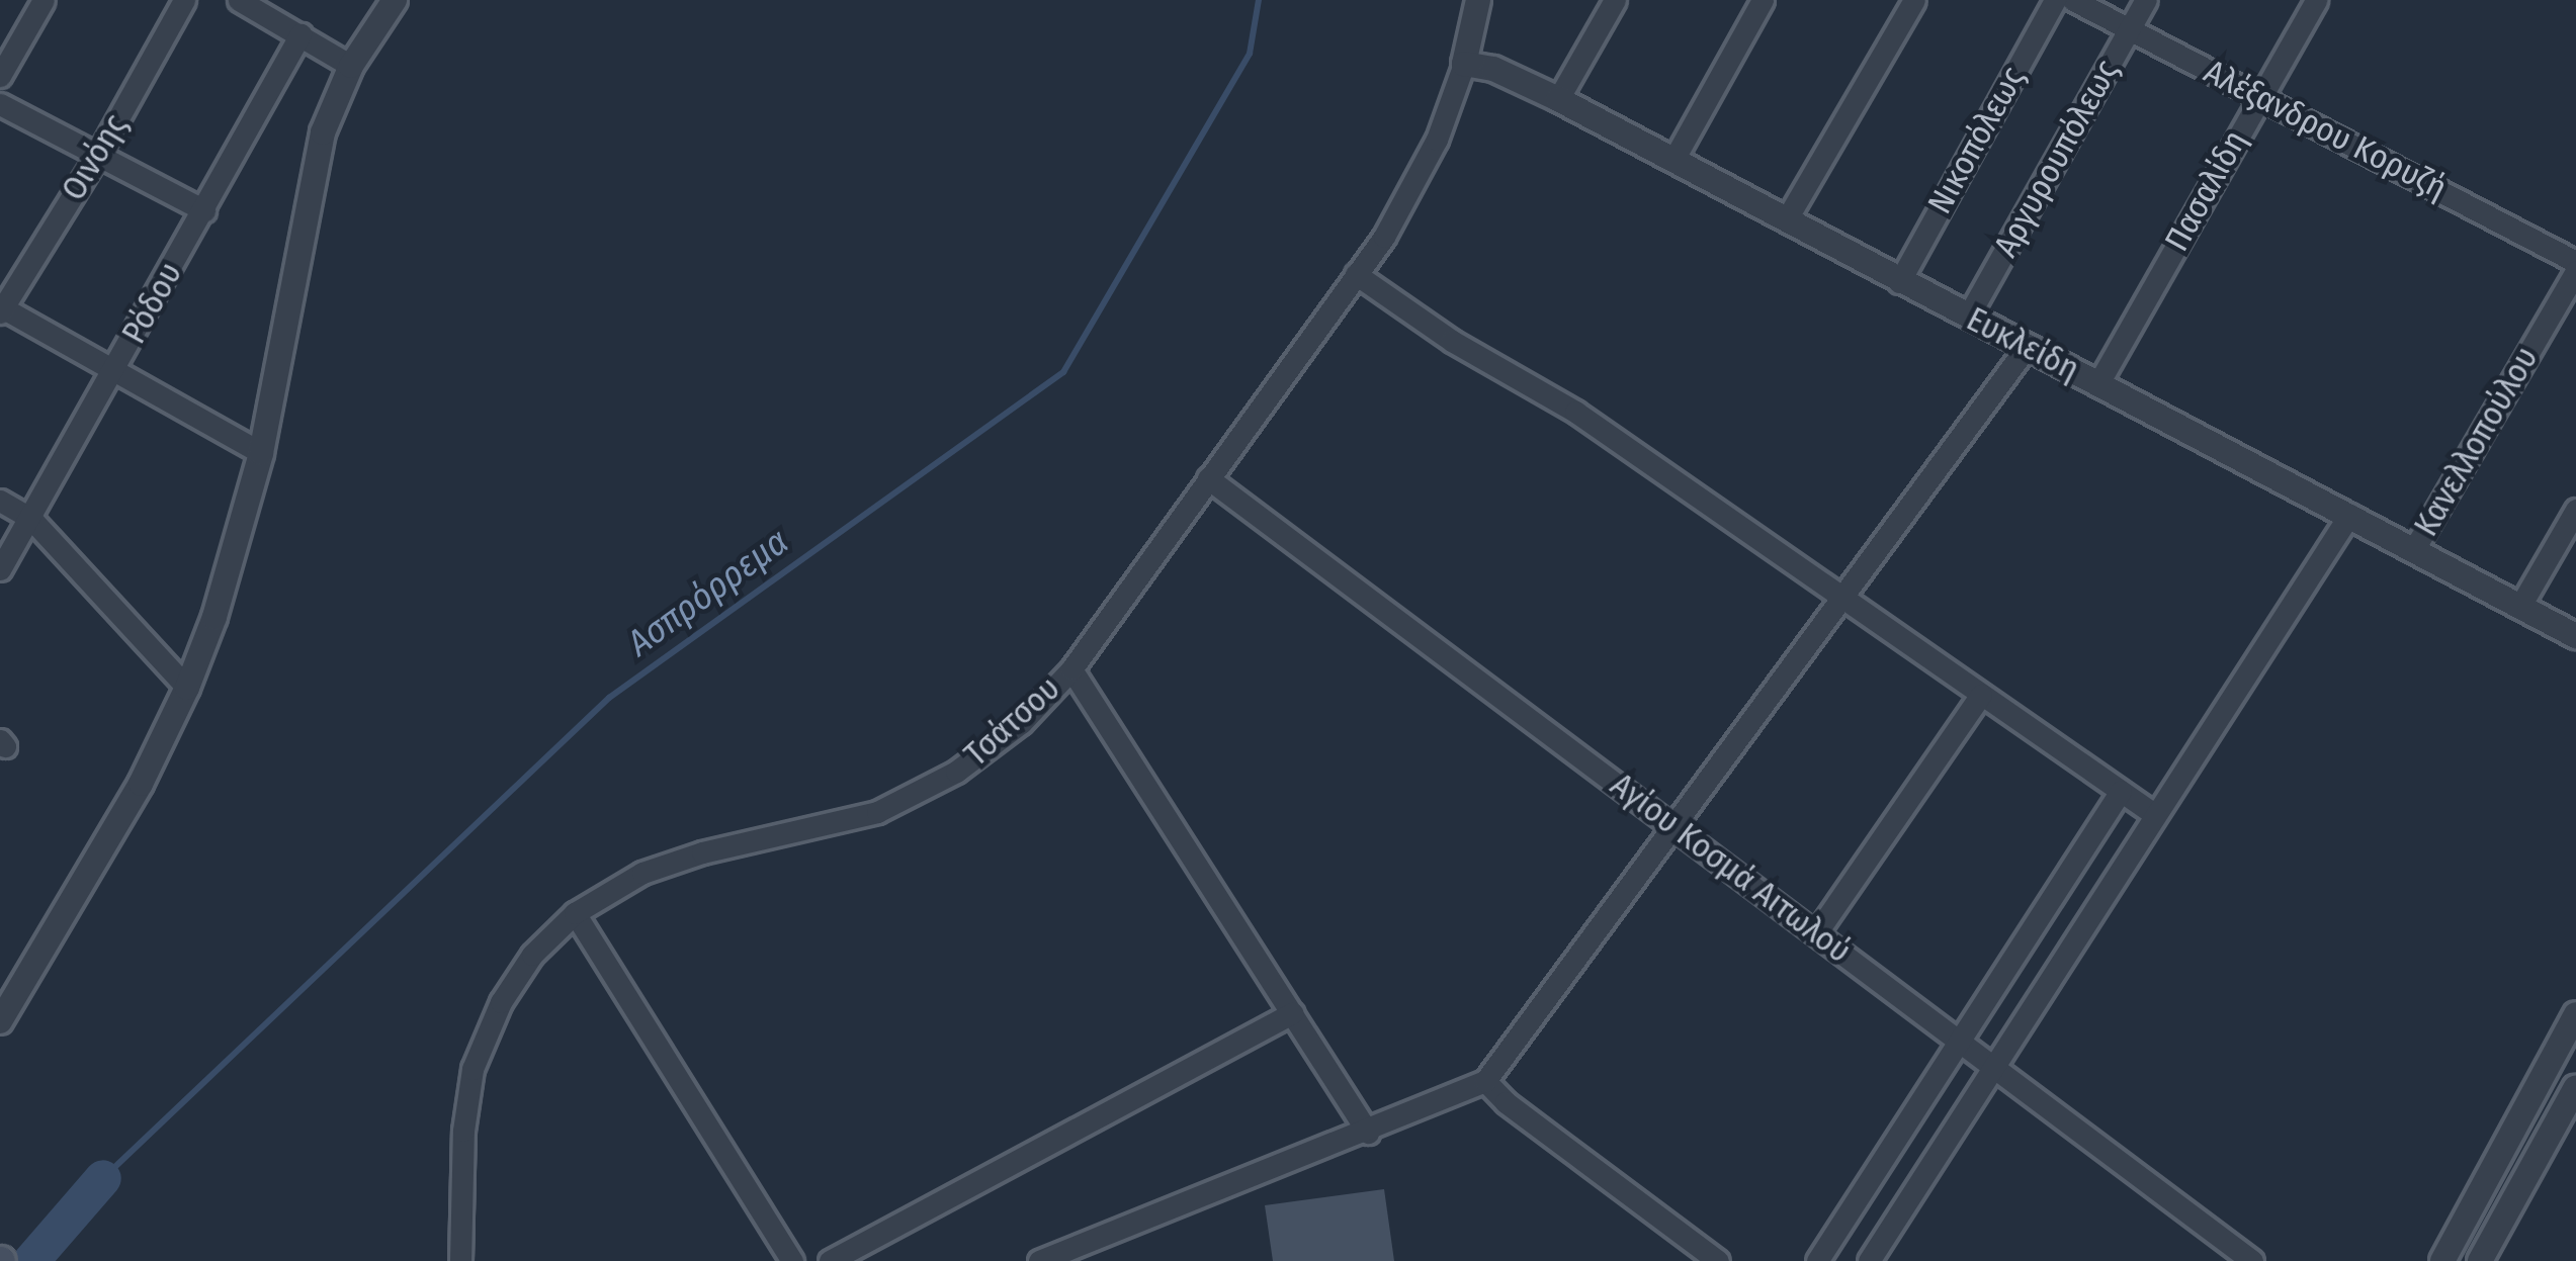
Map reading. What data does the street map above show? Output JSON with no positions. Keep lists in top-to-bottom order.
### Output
{
  "streets": {
    "street": [
      "Αλέξανδρου Κορυζή",
      "Νικοπόλεως",
      "Οινόης",
      "Αργυρουπόλεως",
      "Πασαλίδη",
      "Ρόδου",
      "Ευκλείδη",
      "Κανελλοπούλου",
      "Τσάτσου",
      "Αγίου Κοσμά Αιτωλού"
    ]
  },
  "crossings": [
    ["Αλέξανδρου Κορυζή", "Αργυρουπόλεως"],
    ["Αλέξανδρου Κορυζή", "Πασαλίδη"],
    ["Αλέξανδρου Κορυζή", "Κανελλοπούλου"],
    ["Νικοπόλεως", "Ευκλείδη"],
    ["Αργυρουπόλεως", "Ευκλείδη"],
    ["Πασαλίδη", "Ευκλείδη"],
    ["Ευκλείδη", "Κανελλοπούλου"],
    ["Ευκλείδη", "Τσάτσου"],
    ["Τσάτσου", "Αγίου Κοσμά Αιτωλού"]
  ],
  "water": ["Ασπρόρρεμα"]
}
